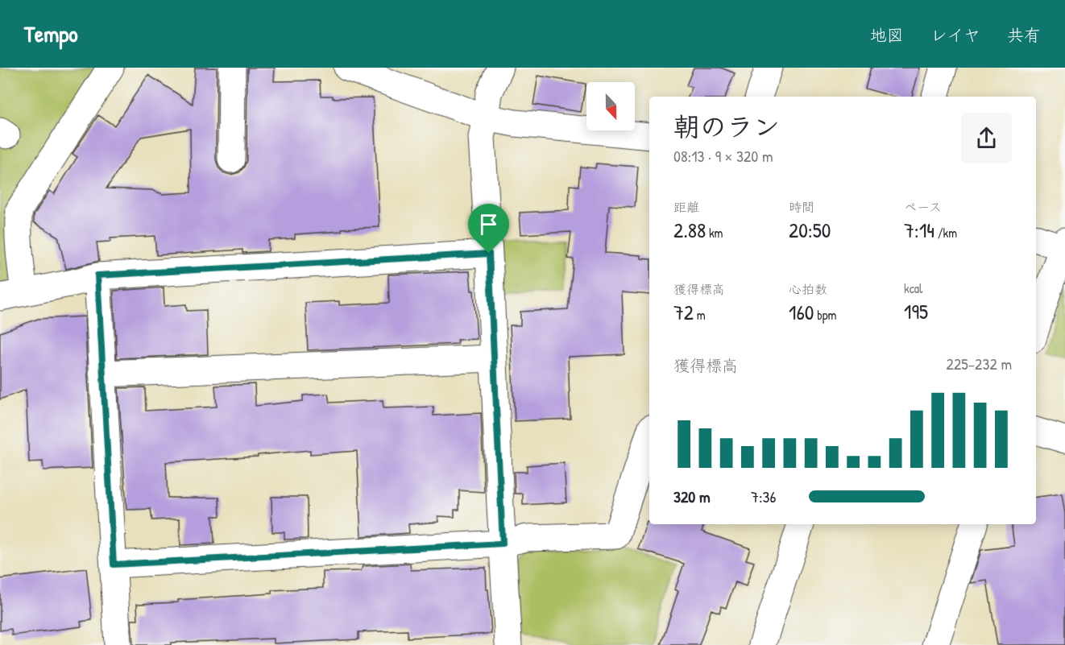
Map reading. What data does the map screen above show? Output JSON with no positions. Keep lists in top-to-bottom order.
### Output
{
  "north": "bottom",
  "page": {
    "header": "Tempo",
    "nav": ["地図", "レイヤ", "共有"],
    "heading": ["朝のラン", "08:13 · 9 × 320 m"],
    "stats": [
      ["距離", "2.88 km"],
      ["時間", "20:50"],
      ["ペース", "7:14 /km"],
      ["獲得標高", "72 m"],
      ["心拍数", "160 bpm"],
      ["kcal", "195"]
    ],
    "chart": ["獲得標高", "225–232 m"],
    "list": [
      {
        "name": "320 m",
        "note": "7:36"
      }
    ]
  }
}
